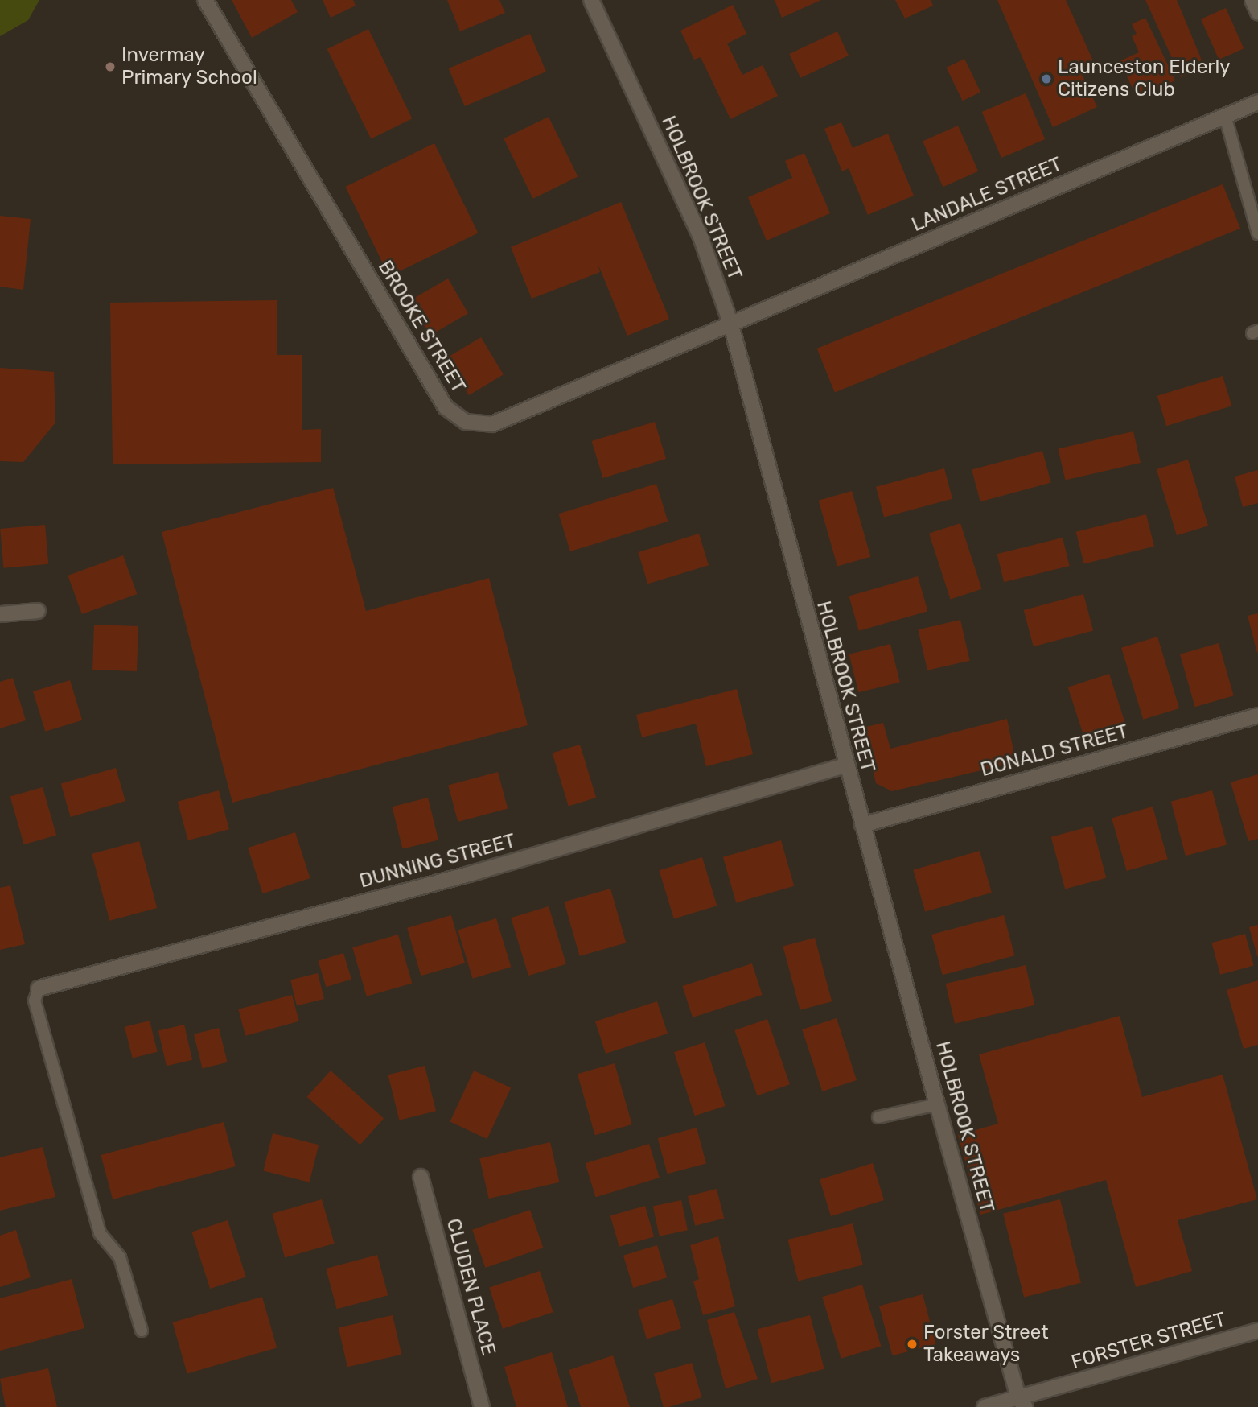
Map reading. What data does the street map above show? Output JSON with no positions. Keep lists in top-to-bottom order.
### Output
{
  "streets": {
    "street": [
      "LANDALE STREET",
      "HOLBROOK STREET",
      "BROOKE STREET",
      "DONALD STREET",
      "DUNNING STREET",
      "CLUDEN PLACE",
      "FORSTER STREET"
    ]
  },
  "crossings": [
    ["LANDALE STREET", "HOLBROOK STREET"],
    ["LANDALE STREET", "BROOKE STREET"],
    ["HOLBROOK STREET", "BROOKE STREET"],
    ["HOLBROOK STREET", "DONALD STREET"],
    ["HOLBROOK STREET", "DUNNING STREET"],
    ["HOLBROOK STREET", "FORSTER STREET"]
  ],
  "places": ["Invermay Primary School", "Launceston Elderly Citizens Club", "Forster Street Takeaways"]
}
